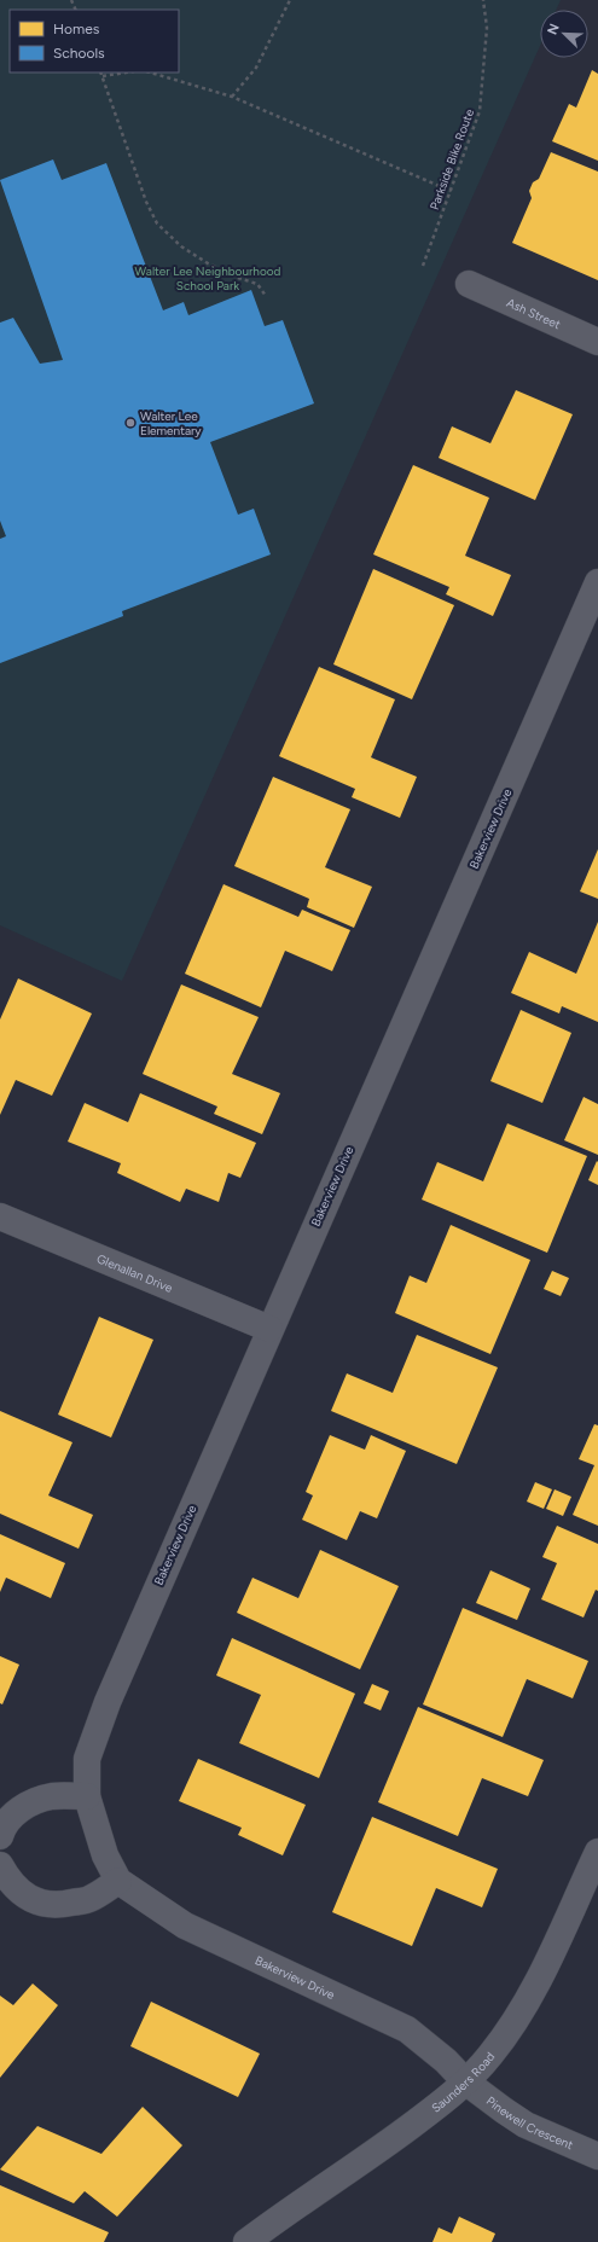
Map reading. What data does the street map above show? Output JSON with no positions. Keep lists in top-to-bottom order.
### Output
{
  "streets": {
    "street": [
      "Ash Street",
      "Bakerview Drive",
      "Glenallan Drive",
      "Saunders Road",
      "Pinewell Crescent"
    ],
    "path": ["Parkside Bike Route"]
  },
  "crossings": [
    ["Bakerview Drive", "Glenallan Drive"],
    ["Bakerview Drive", "Saunders Road"],
    ["Bakerview Drive", "Pinewell Crescent"],
    ["Saunders Road", "Pinewell Crescent"]
  ],
  "parks": ["Walter Lee Neighbourhood School Park"],
  "places": ["Walter Lee Elementary"],
  "legend": ["Homes", "Schools"],
  "north": "top left"
}
